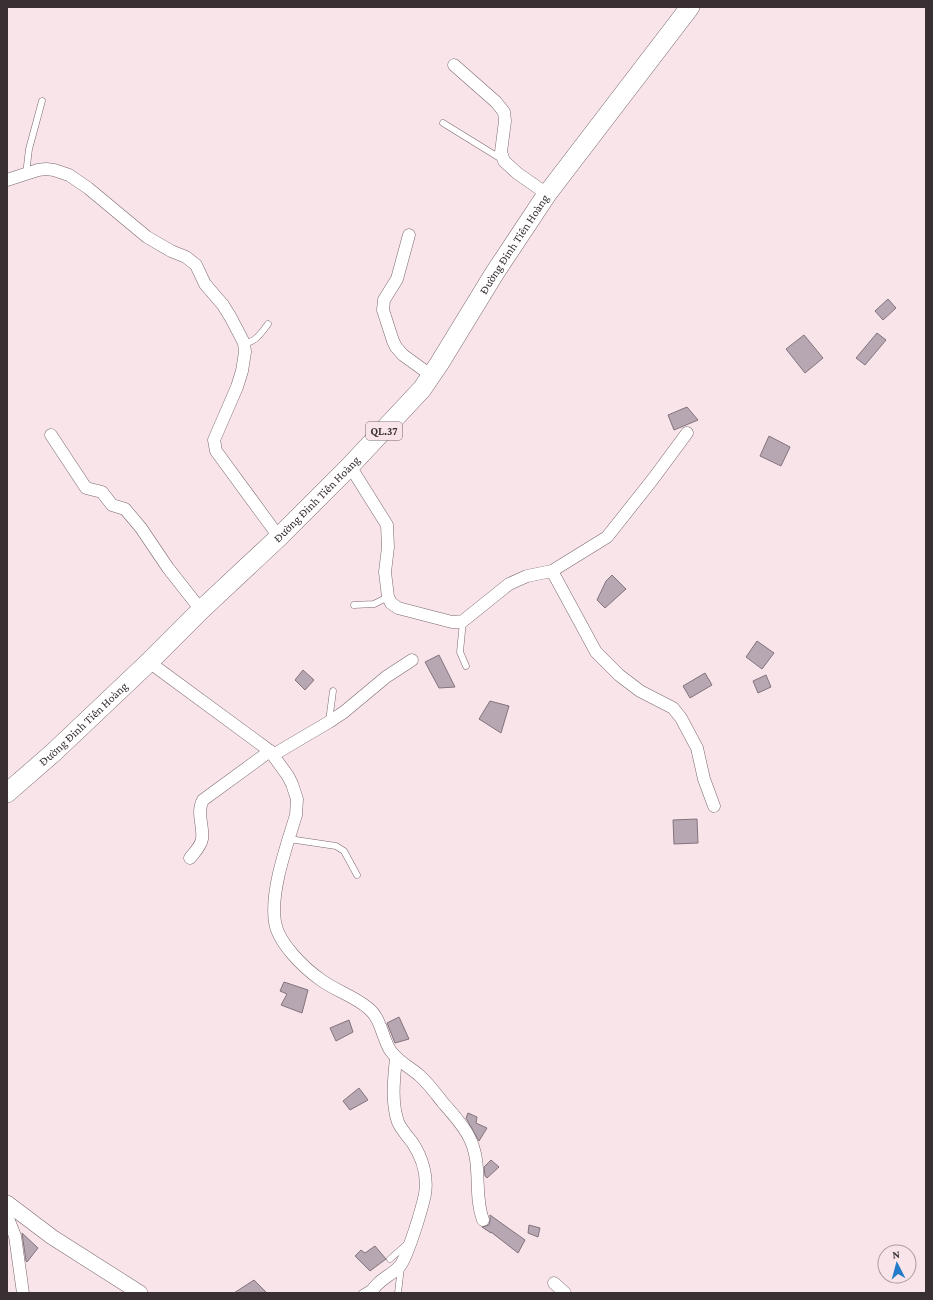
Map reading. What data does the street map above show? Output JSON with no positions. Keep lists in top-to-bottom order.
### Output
{
  "streets": {
    "main road": ["Đường Đinh Tiên Hoàng", "QL.37"]
  },
  "north": "top"
}
